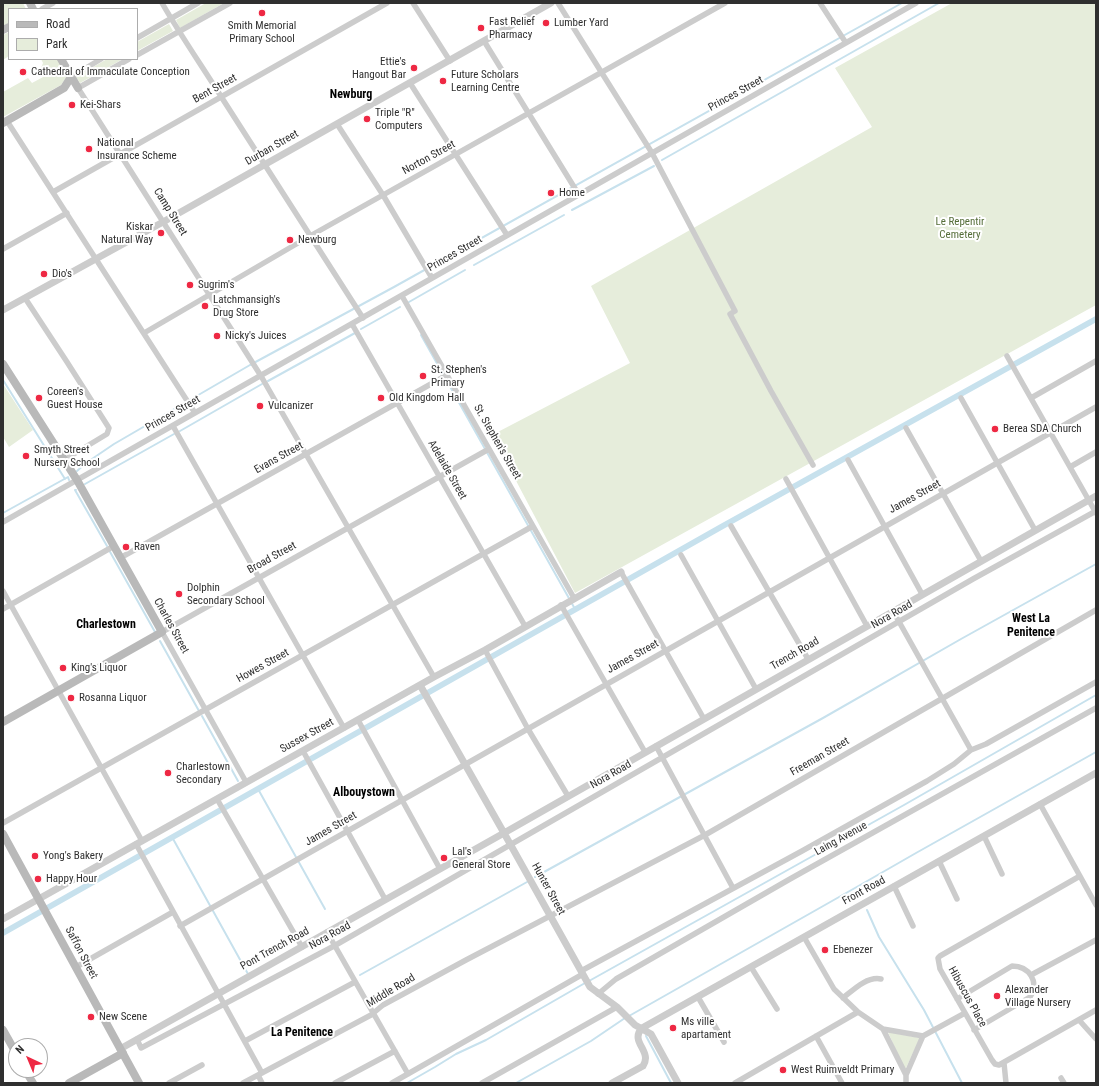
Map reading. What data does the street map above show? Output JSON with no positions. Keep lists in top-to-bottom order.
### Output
{
  "streets": {
    "main road": [
      "Camp Street",
      "Broad Street",
      "Charles Street",
      "Saffon Street"
    ],
    "street": [
      "Bent Street",
      "Princes Street",
      "Durban Street",
      "Norton Street",
      "St. Stephen's Street",
      "Evans Street",
      "Adelaide Street",
      "James Street",
      "Nora Road",
      "Trench Road",
      "Howes Street",
      "Sussex Street",
      "Freeman Street",
      "Laing Avenue",
      "Hunter Street",
      "Front Road",
      "Pont Trench Road",
      "Middle Road",
      "Hibuscus Place"
    ]
  },
  "crossings": [
    ["Bent Street", "Camp Street"],
    ["Princes Street", "Camp Street"],
    ["Princes Street", "St. Stephen's Street"],
    ["Princes Street", "Adelaide Street"],
    ["Princes Street", "Charles Street"],
    ["Durban Street", "Camp Street"],
    ["Norton Street", "Camp Street"],
    ["Camp Street", "Evans Street"],
    ["Camp Street", "Broad Street"],
    ["Camp Street", "Howes Street"],
    ["Camp Street", "Sussex Street"],
    ["St. Stephen's Street", "Evans Street"],
    ["St. Stephen's Street", "Broad Street"],
    ["St. Stephen's Street", "Howes Street"],
    ["St. Stephen's Street", "Sussex Street"],
    ["Evans Street", "Adelaide Street"],
    ["Evans Street", "Charles Street"],
    ["Adelaide Street", "Broad Street"],
    ["Adelaide Street", "Howes Street"],
    ["Adelaide Street", "Sussex Street"],
    ["James Street", "Hunter Street"],
    ["Broad Street", "Charles Street"],
    ["Nora Road", "Hunter Street"],
    ["Nora Road", "Pont Trench Road"],
    ["Charles Street", "Howes Street"],
    ["Charles Street", "Sussex Street"],
    ["Trench Road", "Hunter Street"],
    ["Trench Road", "Pont Trench Road"],
    ["Sussex Street", "Hunter Street"],
    ["Sussex Street", "Saffon Street"],
    ["Freeman Street", "Hunter Street"],
    ["Freeman Street", "Middle Road"],
    ["Laing Avenue", "Hunter Street"],
    ["Hunter Street", "Front Road"],
    ["Hunter Street", "Middle Road"],
    ["Pont Trench Road", "Saffon Street"]
  ],
  "districts": [
    "Newburg",
    "West La Penitence",
    "Charlestown",
    "Albouystown",
    "La Penitence"
  ],
  "parks": ["Le Repentir Cemetery"],
  "places": [
    "Smith Memorial Primary School",
    "Lumber Yard",
    "Fast Relief Pharmacy",
    "Ettie's Hangout Bar",
    "Cathedral of Immaculate Conception",
    "Future Scholars Learning Centre",
    "Kei-Shars",
    "Triple \"R\" Computers",
    "National Insurance Scheme",
    "Home",
    "Kiskar Natural Way",
    "Newburg",
    "Dio's",
    "Sugrim's",
    "Latchmansigh's Drug Store",
    "Nicky's Juices",
    "St. Stephen's Primary",
    "Coreen's Guest House",
    "Old Kingdom Hall",
    "Vulcanizer",
    "Berea SDA Church",
    "Smyth Street Nursery School",
    "Raven",
    "Dolphin Secondary School",
    "King's Liquor",
    "Rosanna Liquor",
    "Charlestown Secondary",
    "Yong's Bakery",
    "Lal's General Store",
    "Happy Hour",
    "Ebenezer",
    "Alexander Village Nursery",
    "New Scene",
    "Ms ville apartament",
    "West Ruimveldt Primary"
  ],
  "legend": ["Road", "Park"],
  "north": "top left"
}
